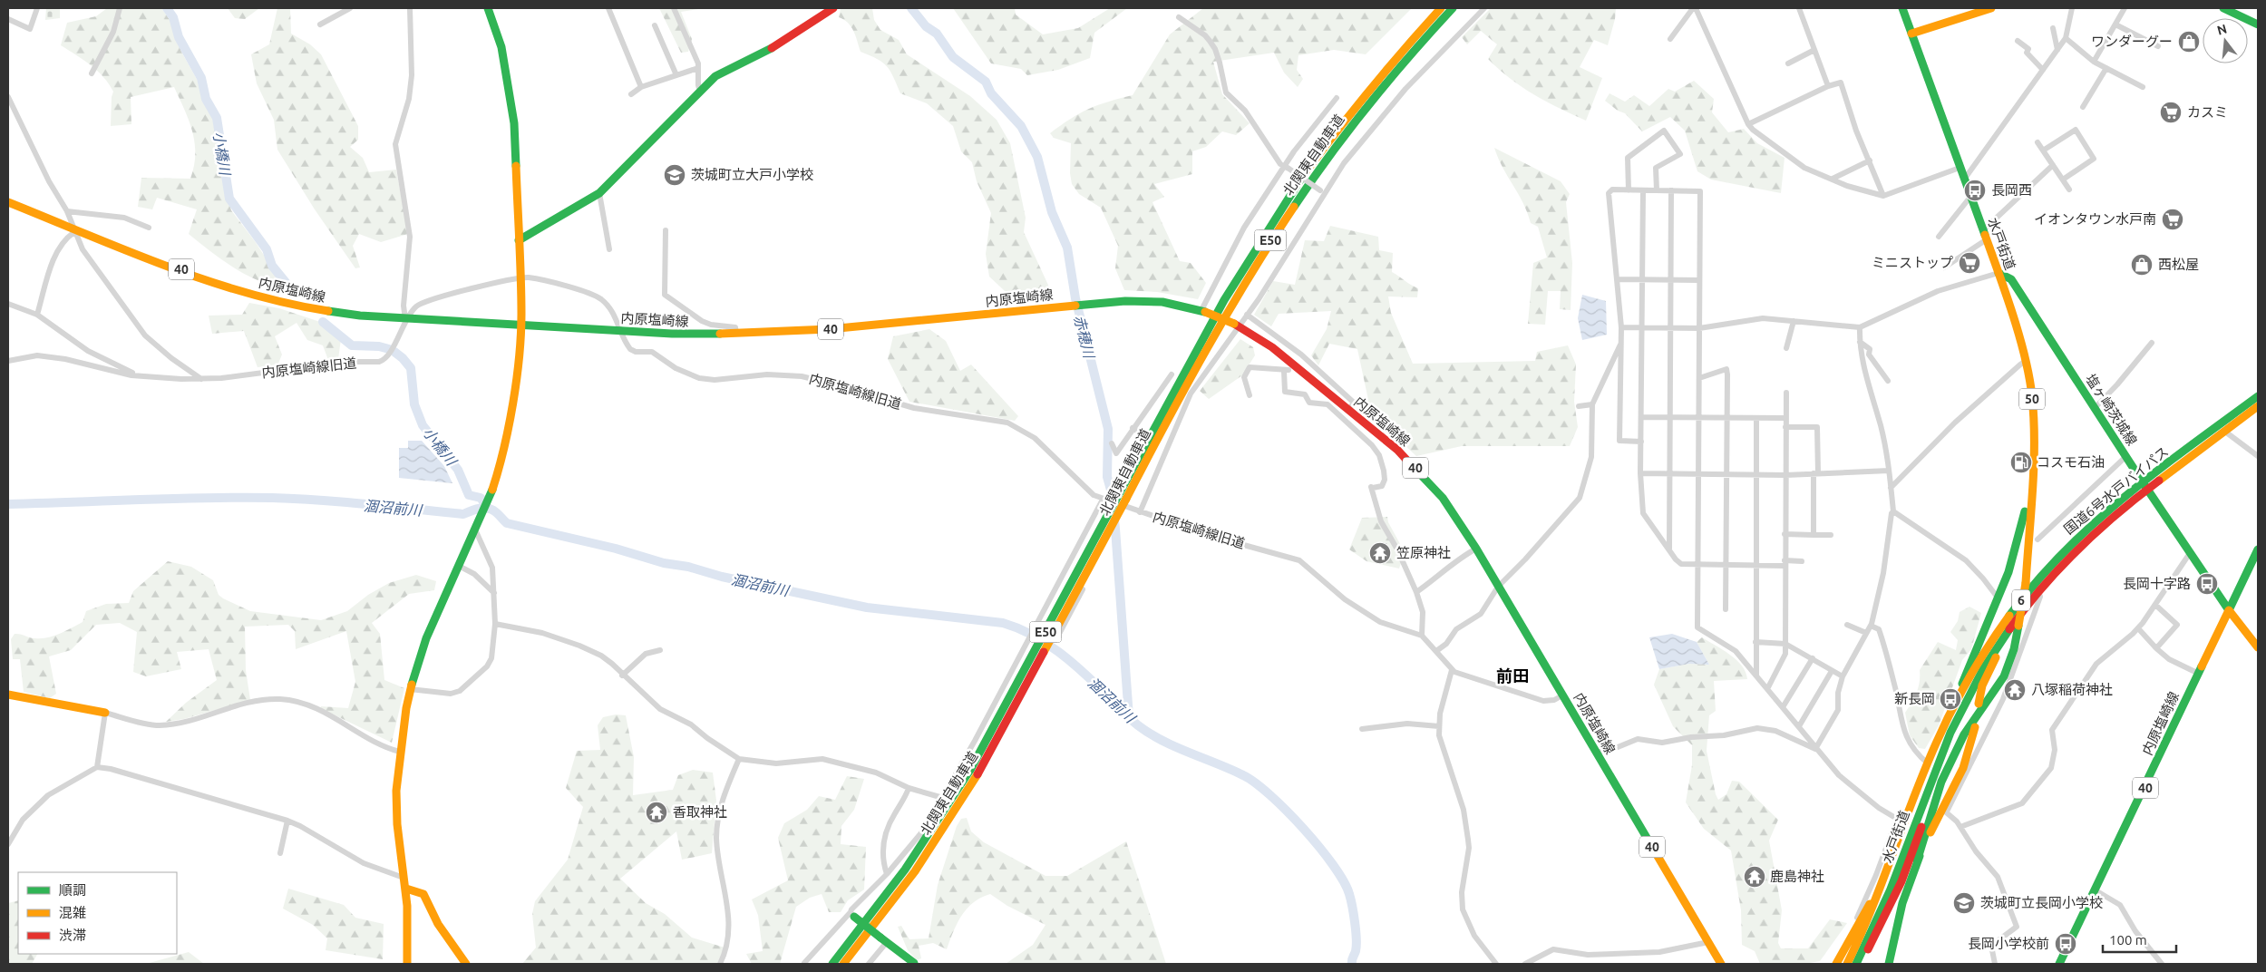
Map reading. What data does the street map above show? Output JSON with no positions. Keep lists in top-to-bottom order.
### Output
{
  "streets": {
    "main road": [
      "北関東自動車道",
      "E50",
      "水戸街道",
      "40",
      "内原塩崎線",
      "50",
      "塩ヶ崎茨城線",
      "国道6号水戸バイパス",
      "6"
    ],
    "street": ["内原塩崎線旧道"]
  },
  "crossings": [
    ["水戸街道", "塩ヶ崎茨城線"],
    ["水戸街道", "国道6号水戸バイパス"],
    ["水戸街道", "6"],
    ["内原塩崎線", "内原塩崎線旧道"],
    ["内原塩崎線", "塩ヶ崎茨城線"],
    ["塩ヶ崎茨城線", "国道6号水戸バイパス"]
  ],
  "districts": ["前田"],
  "water": ["小橋川", "赤穂川", "涸沼前川"],
  "places": {
    "shop": ["ワンダーグー", "西松屋"],
    "supermarket": ["カスミ", "イオンタウン水戸南", "ミニストップ"],
    "school or university": ["茨城町立大戸小学校", "茨城町立長岡小学校"],
    "bus stop": [
      "長岡西",
      "長岡十字路",
      "新長岡",
      "長岡小学校前"
    ],
    "fuel station": ["コスモ石油"],
    "temple": [
      "笠原神社",
      "八塚稲荷神社",
      "香取神社",
      "鹿島神社"
    ]
  },
  "legend": ["順調", "混雑", "渋滞"],
  "scale_bar": "100 m",
  "north": "top"
}
